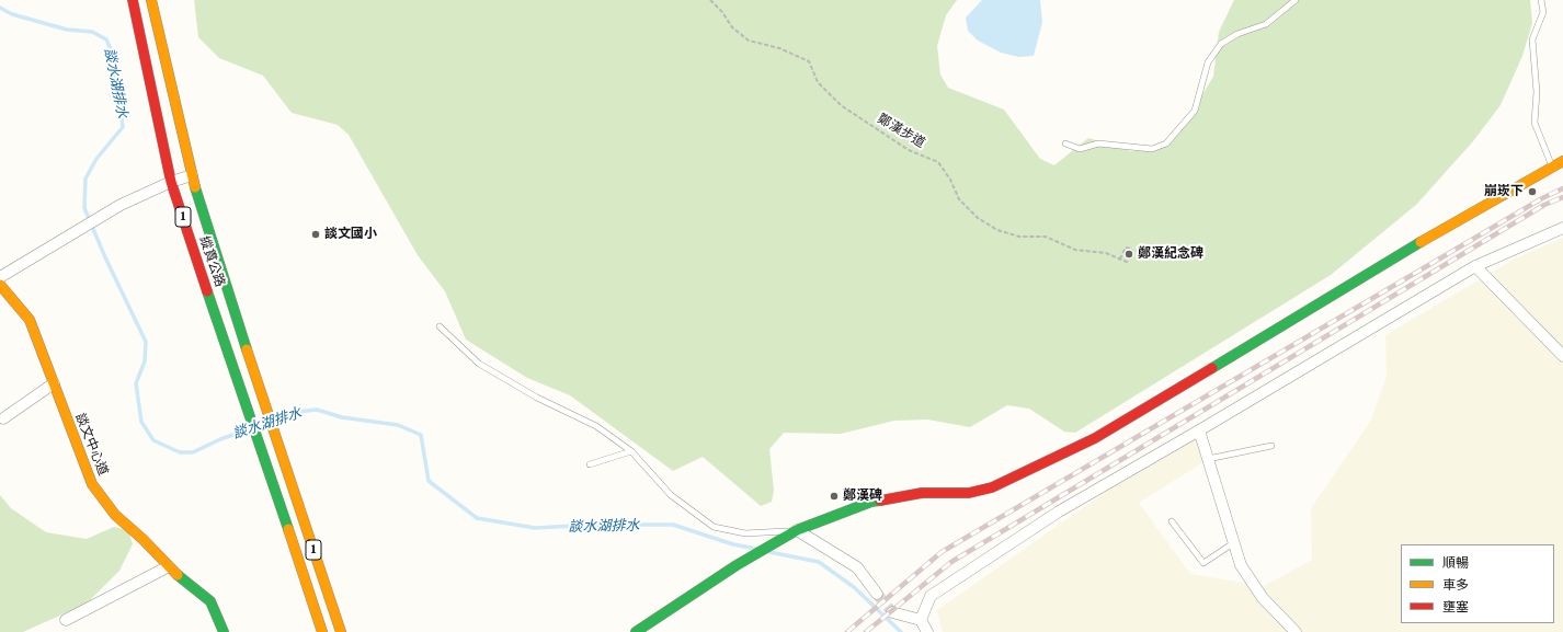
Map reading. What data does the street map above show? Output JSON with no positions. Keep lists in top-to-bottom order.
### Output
{
  "streets": {
    "street": ["1", "縱貫公路", "談文中心道"],
    "path": ["鄭漢步道"]
  },
  "water": ["談水湖排水"],
  "places": [
    "崩崁下",
    "談文國小",
    "鄭漢紀念碑",
    "鄭漢碑"
  ],
  "legend": ["順暢", "車多", "壅塞"]
}
